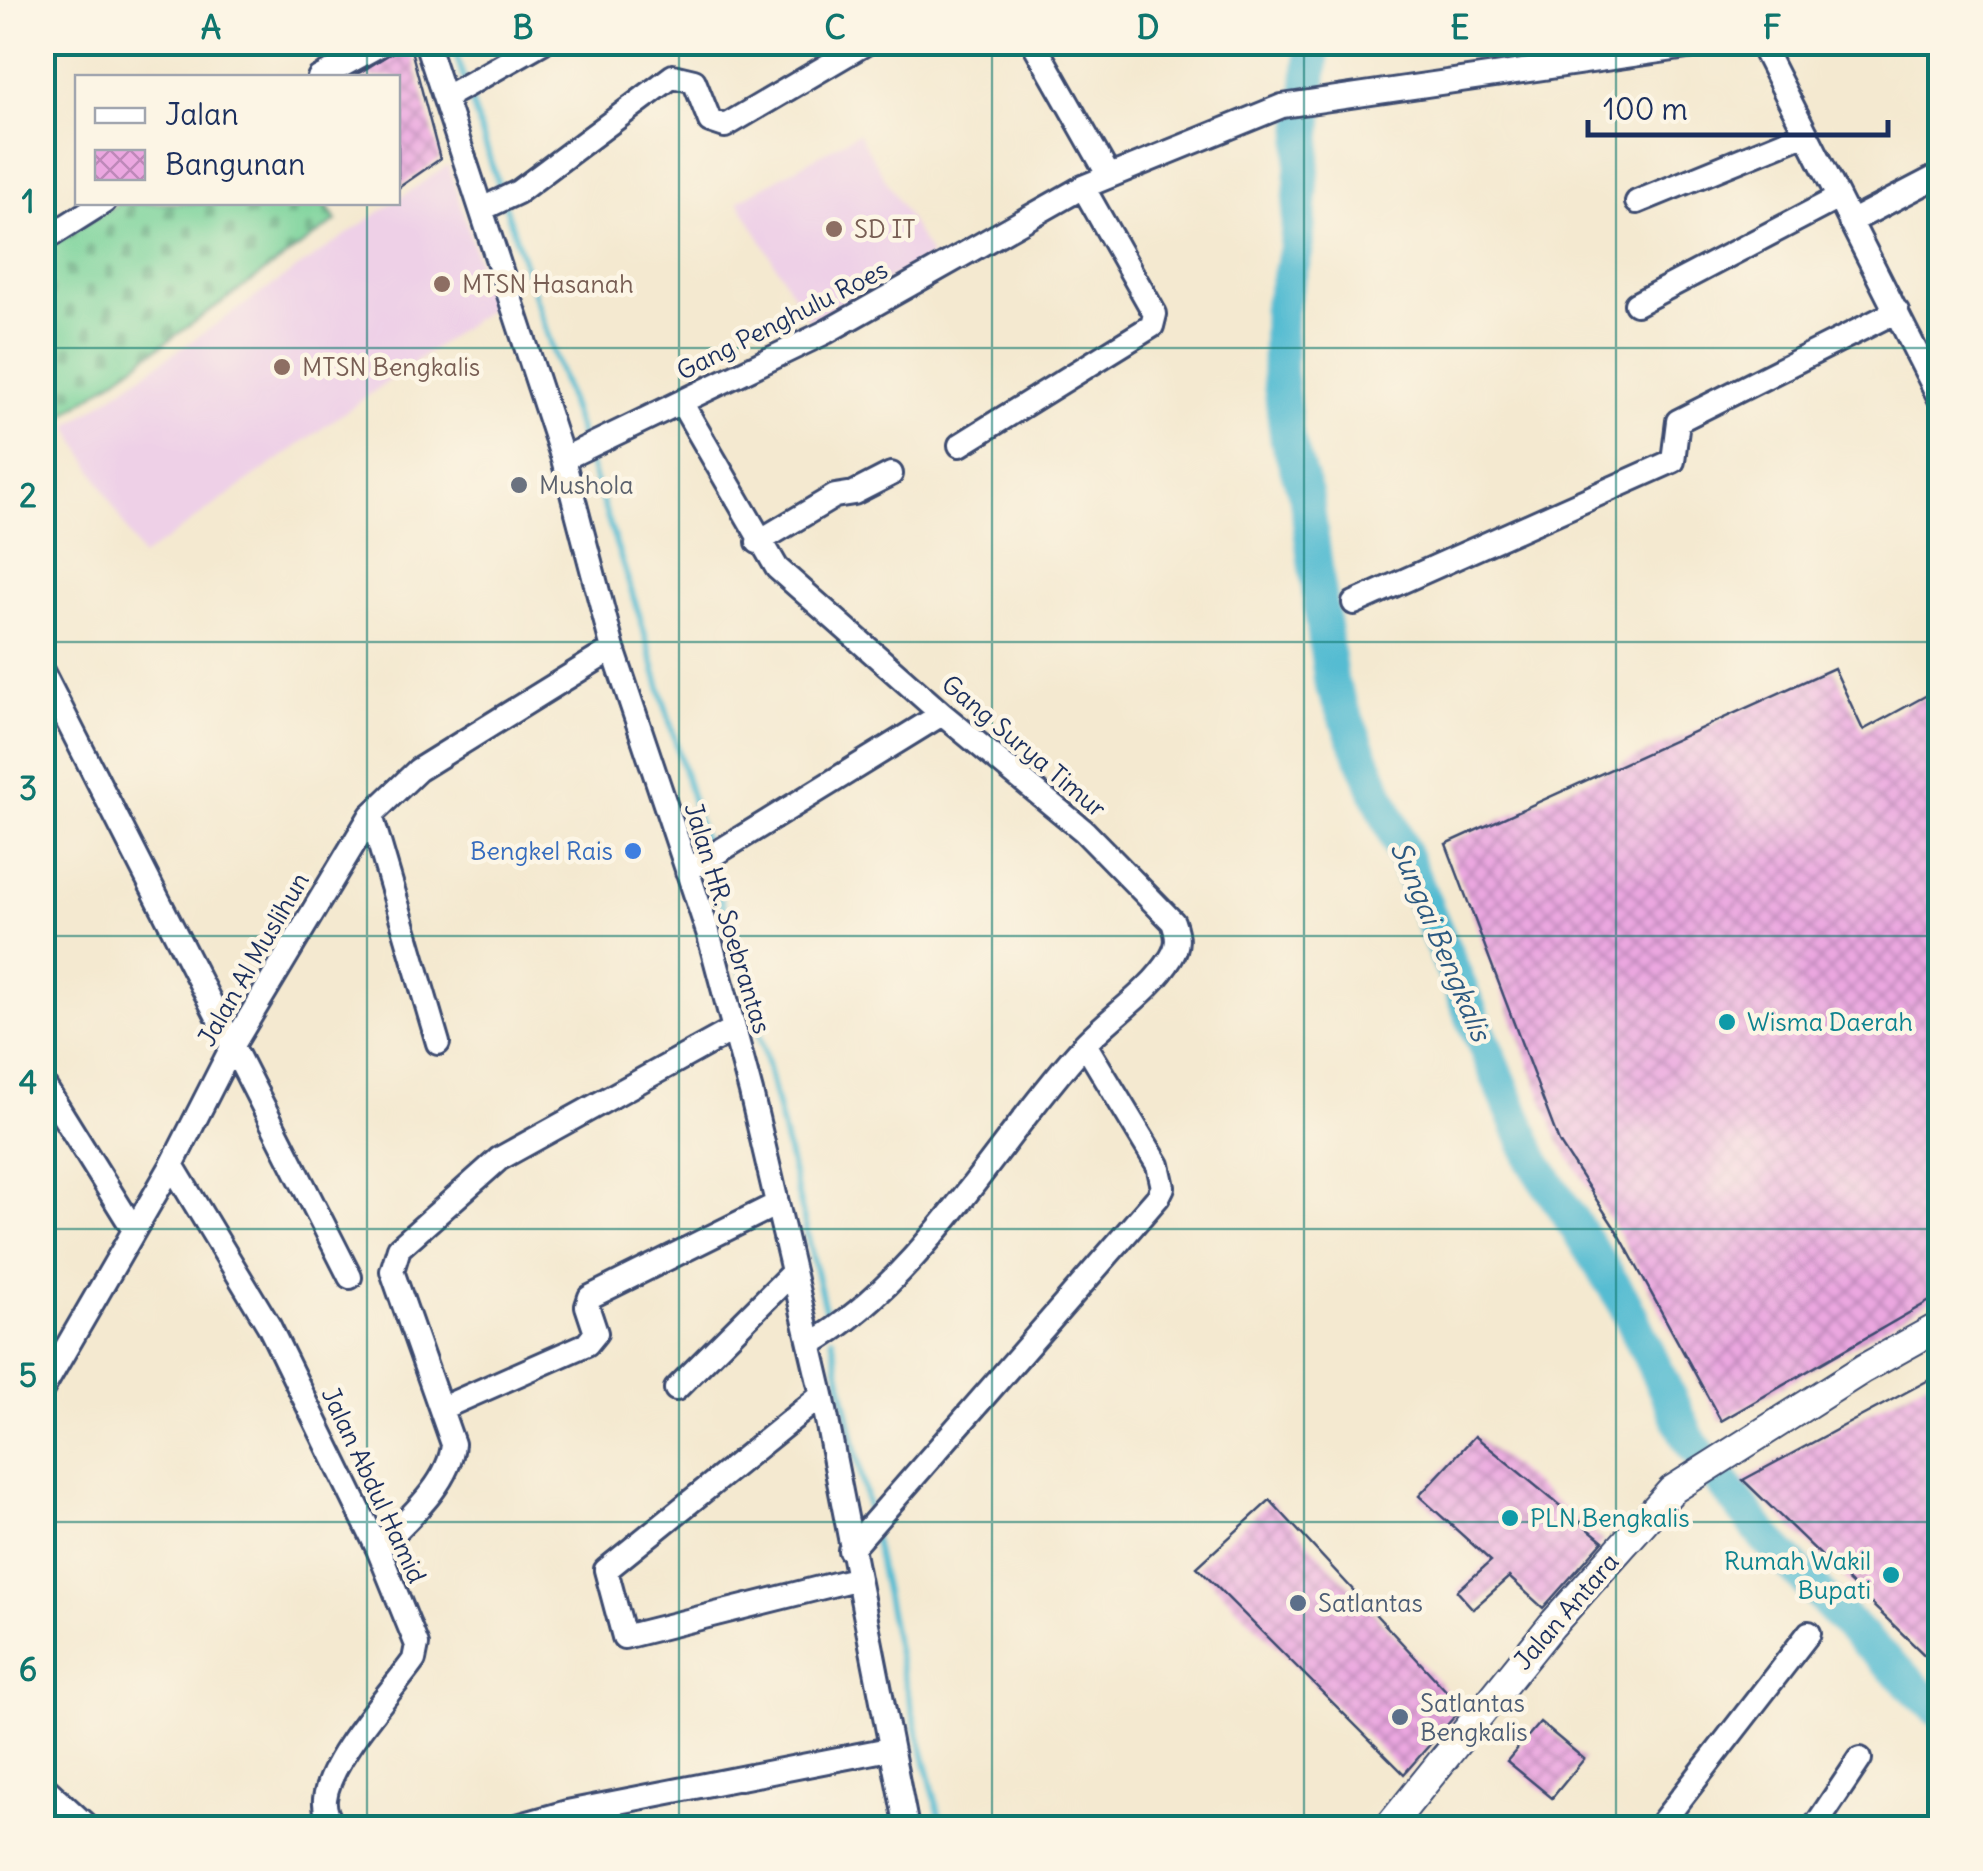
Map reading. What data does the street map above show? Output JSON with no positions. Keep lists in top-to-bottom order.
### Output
{
  "streets": {
    "street": [
      "Gang Penghulu Roes",
      "Gang Surya Timur",
      "Jalan HR. Soebrantas",
      "Jalan Al Muslihun",
      "Jalan Abdul Hamid",
      "Jalan Antara"
    ]
  },
  "crossings": [
    ["Gang Penghulu Roes", "Gang Surya Timur"],
    ["Gang Penghulu Roes", "Jalan HR. Soebrantas"],
    ["Gang Surya Timur", "Jalan HR. Soebrantas"],
    ["Jalan HR. Soebrantas", "Jalan Al Muslihun"],
    ["Jalan Al Muslihun", "Jalan Abdul Hamid"]
  ],
  "water": ["Sungai Bengkalis"],
  "places": [
    "SD IT",
    "MTSN Hasanah",
    "MTSN Bengkalis",
    "Mushola",
    "Bengkel Rais",
    "Wisma Daerah",
    "PLN Bengkalis",
    "Rumah Wakil Bupati",
    "Satlantas",
    "Satlantas Bengkalis"
  ],
  "legend": ["Jalan", "Bangunan"],
  "scale_bar": "100 m",
  "grid": {
    "columns": [
      "A",
      "B",
      "C",
      "D",
      "E",
      "F"
    ],
    "rows": [
      "1",
      "2",
      "3",
      "4",
      "5",
      "6"
    ]
  }
}
